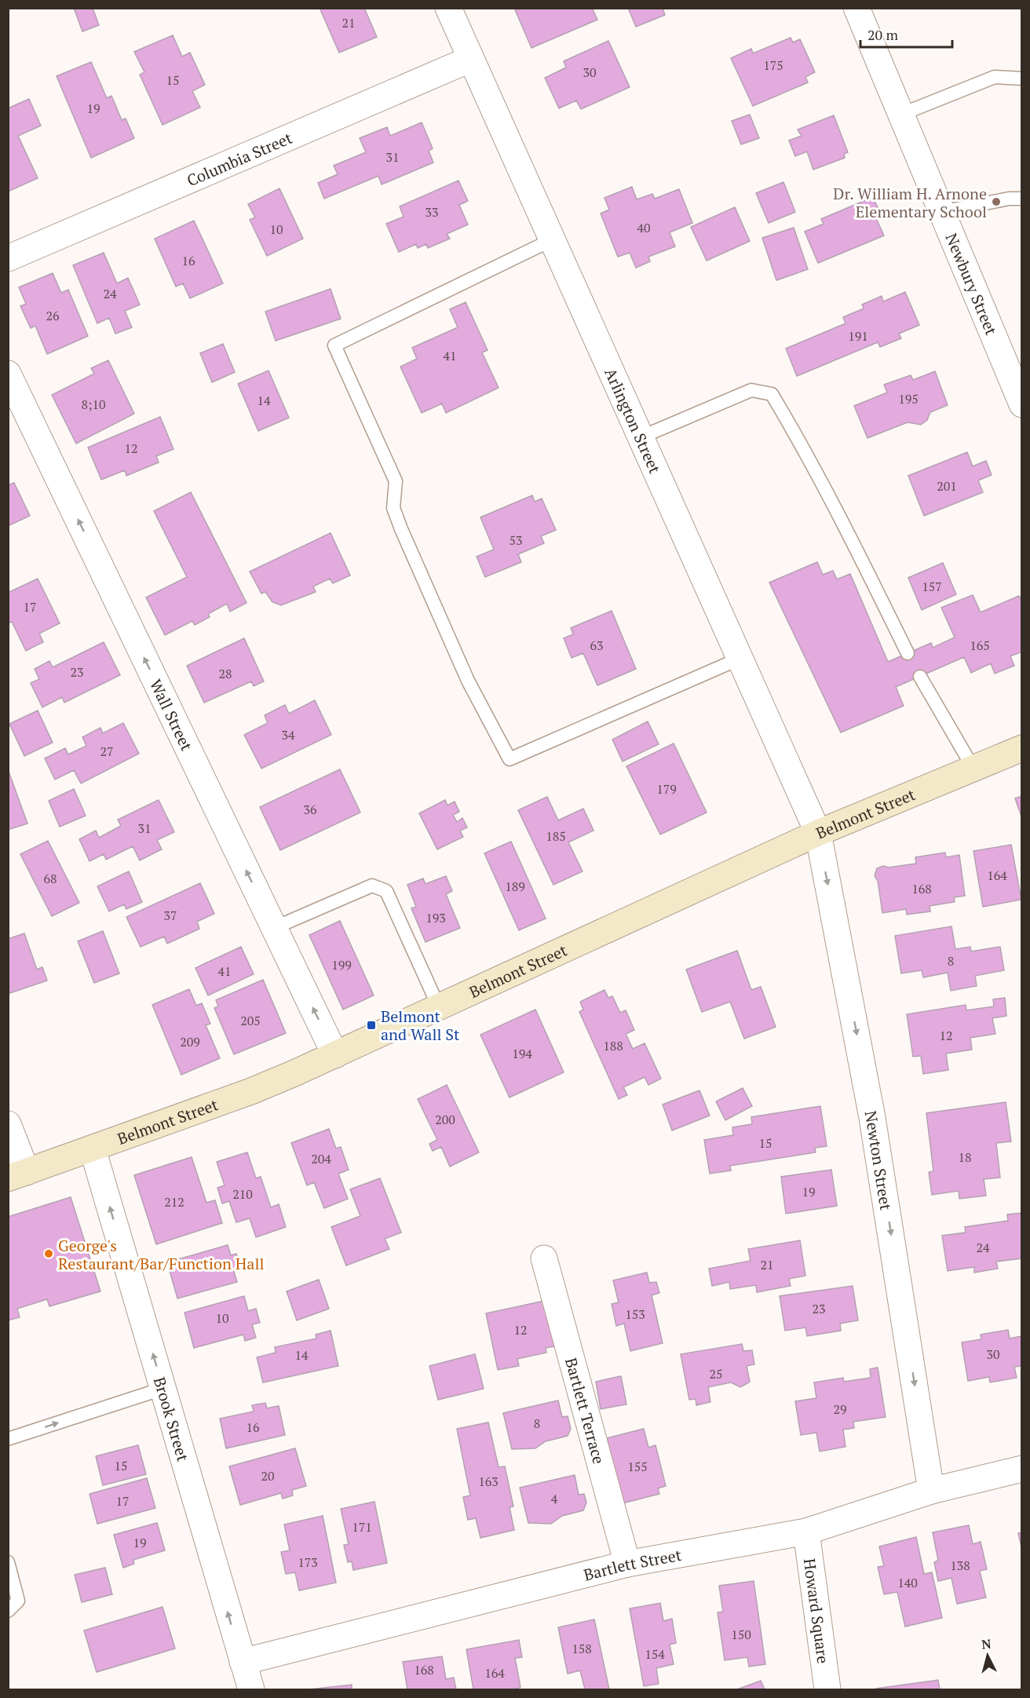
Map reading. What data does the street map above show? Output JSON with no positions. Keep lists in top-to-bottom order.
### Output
{
  "streets": {
    "main road": ["Belmont Street"],
    "street": [
      "Columbia Street",
      "Newbury Street",
      "Arlington Street",
      "Wall Street",
      "Newton Street",
      "Bartlett Terrace",
      "Brook Street",
      "Bartlett Street",
      "Howard Square"
    ]
  },
  "crossings": [
    ["Columbia Street", "Arlington Street"],
    ["Arlington Street", "Belmont Street"],
    ["Arlington Street", "Newton Street"],
    ["Wall Street", "Belmont Street"],
    ["Belmont Street", "Newton Street"],
    ["Belmont Street", "Brook Street"],
    ["Newton Street", "Bartlett Street"],
    ["Bartlett Terrace", "Bartlett Street"],
    ["Brook Street", "Bartlett Street"],
    ["Bartlett Street", "Howard Square"]
  ],
  "one_way": ["Wall Street", "Newton Street", "Brook Street"],
  "places": {
    "other": ["Dr. William H. Arnone Elementary School", "George's Restaurant/Bar/Function Hall"],
    "transit": ["Belmont and Wall St"]
  },
  "house_numbers": [
    "21",
    "175",
    "30",
    "15",
    "19",
    "31",
    "33",
    "40",
    "10",
    "16",
    "24",
    "26",
    "191",
    "41",
    "195",
    "14",
    "8;10",
    "12",
    "201",
    "53",
    "157",
    "17",
    "63",
    "165",
    "23",
    "28",
    "34",
    "27",
    "179",
    "36",
    "31",
    "185",
    "164",
    "68",
    "189",
    "168",
    "37",
    "193",
    "8",
    "199",
    "41",
    "205",
    "12",
    "209",
    "188",
    "194",
    "200",
    "15",
    "18",
    "204",
    "19",
    "210",
    "212",
    "24",
    "21",
    "23",
    "153",
    "10",
    "12",
    "30",
    "14",
    "25",
    "29",
    "8",
    "16",
    "15",
    "155",
    "20",
    "163",
    "4",
    "17",
    "171",
    "19",
    "173",
    "138",
    "140",
    "150",
    "158",
    "154",
    "168",
    "164"
  ],
  "scale_bar": "20 m",
  "north": "top"
}
